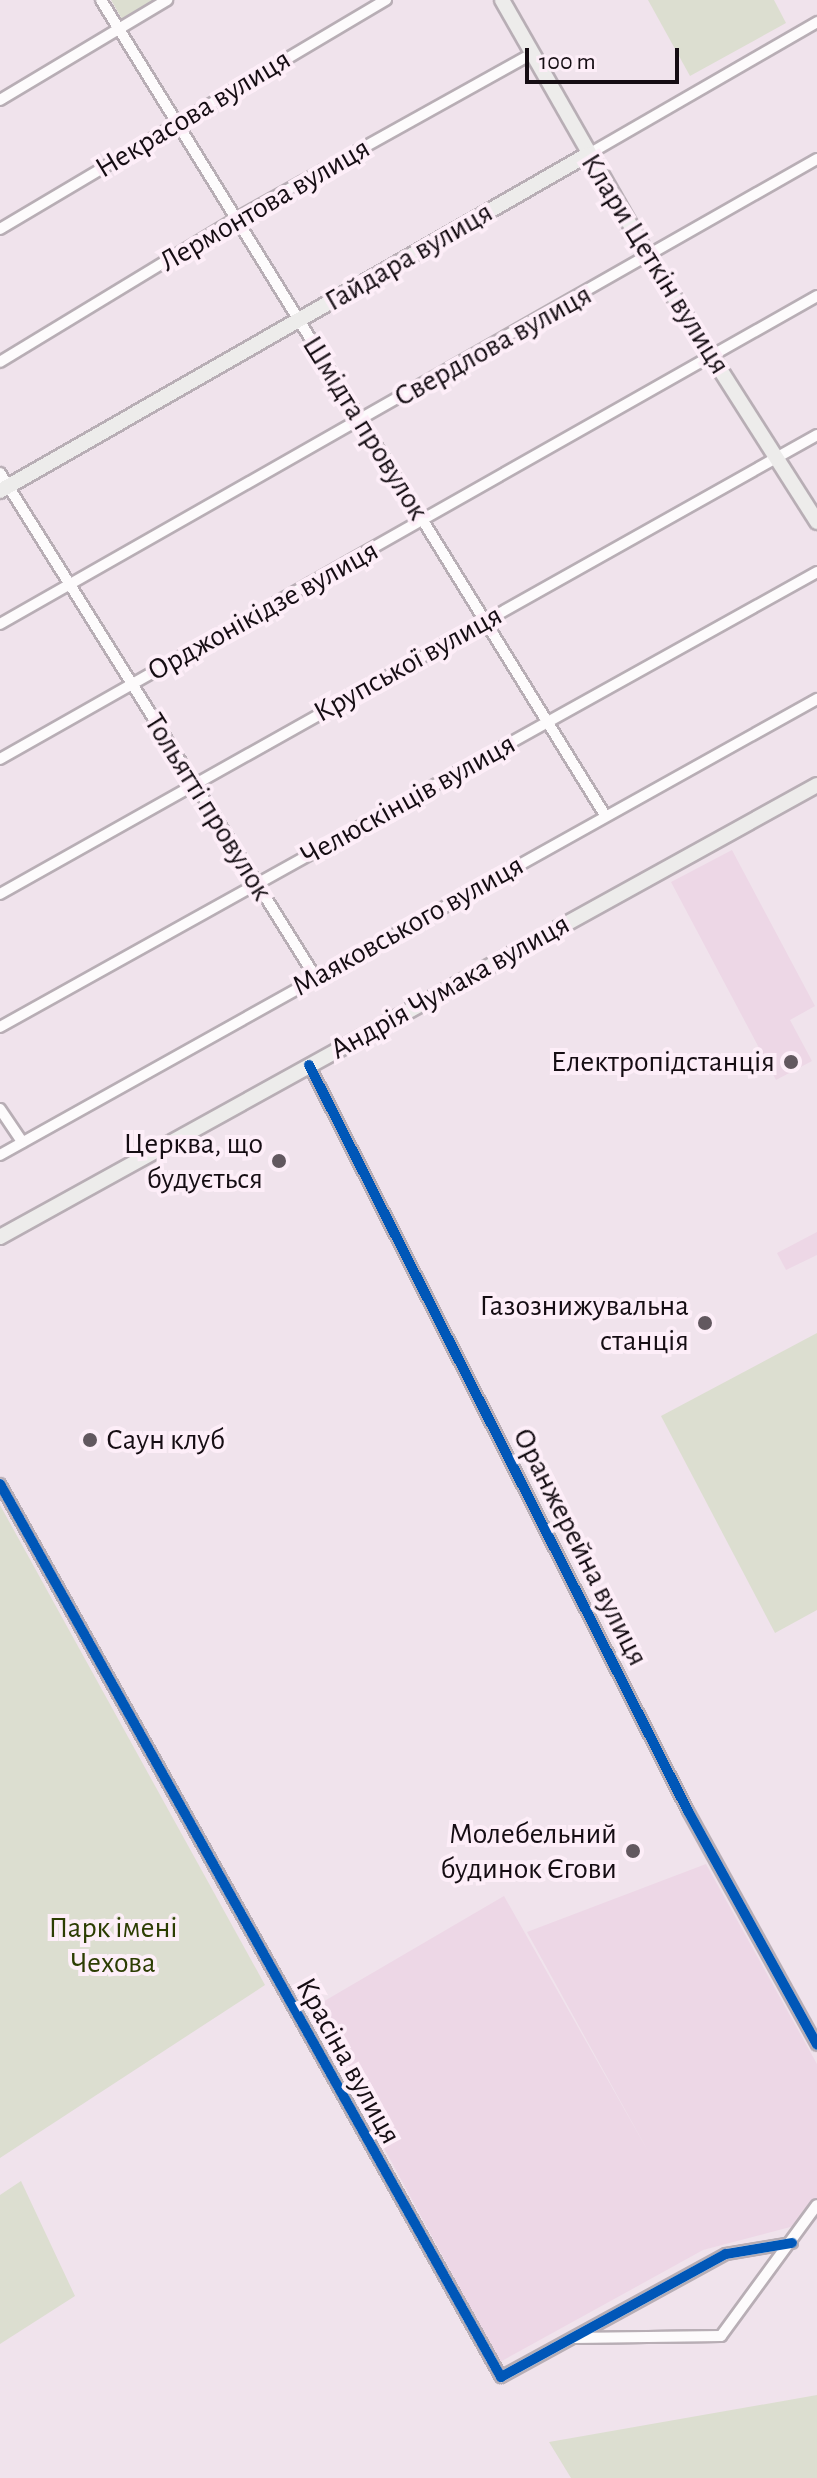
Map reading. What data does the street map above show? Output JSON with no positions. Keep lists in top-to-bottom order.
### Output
{
  "streets": {
    "street": [
      "Некрасова вулиця",
      "Лермонтова вулиця",
      "Гайдара вулиця",
      "Клари Цеткін вулиця",
      "Свердлова вулиця",
      "Шмідта провулок",
      "Орджонікідзе вулиця",
      "Крупської вулиця",
      "Челюскінців вулиця",
      "Тольятті провулок",
      "Маяковського вулиця",
      "Андрія Чумака вулиця",
      "Оранжерейна вулиця",
      "Красіна вулиця"
    ]
  },
  "crossings": [
    ["Некрасова вулиця", "Шмідта провулок"],
    ["Лермонтова вулиця", "Клари Цеткін вулиця"],
    ["Лермонтова вулиця", "Шмідта провулок"],
    ["Гайдара вулиця", "Клари Цеткін вулиця"],
    ["Гайдара вулиця", "Шмідта провулок"],
    ["Гайдара вулиця", "Тольятті провулок"],
    ["Клари Цеткін вулиця", "Свердлова вулиця"],
    ["Клари Цеткін вулиця", "Орджонікідзе вулиця"],
    ["Клари Цеткін вулиця", "Крупської вулиця"],
    ["Свердлова вулиця", "Шмідта провулок"],
    ["Свердлова вулиця", "Тольятті провулок"],
    ["Шмідта провулок", "Орджонікідзе вулиця"],
    ["Шмідта провулок", "Крупської вулиця"],
    ["Шмідта провулок", "Челюскінців вулиця"],
    ["Шмідта провулок", "Маяковського вулиця"],
    ["Орджонікідзе вулиця", "Тольятті провулок"],
    ["Крупської вулиця", "Тольятті провулок"],
    ["Челюскінців вулиця", "Тольятті провулок"],
    ["Тольятті провулок", "Маяковського вулиця"],
    ["Андрія Чумака вулиця", "Оранжерейна вулиця"]
  ],
  "parks": ["Парк імені Чехова"],
  "places": [
    "Електропідстанція",
    "Церква, що будується",
    "Газознижувальна станція",
    "Саун клуб",
    "Молебельний будинок Єгови"
  ],
  "scale_bar": "100 m"
}
